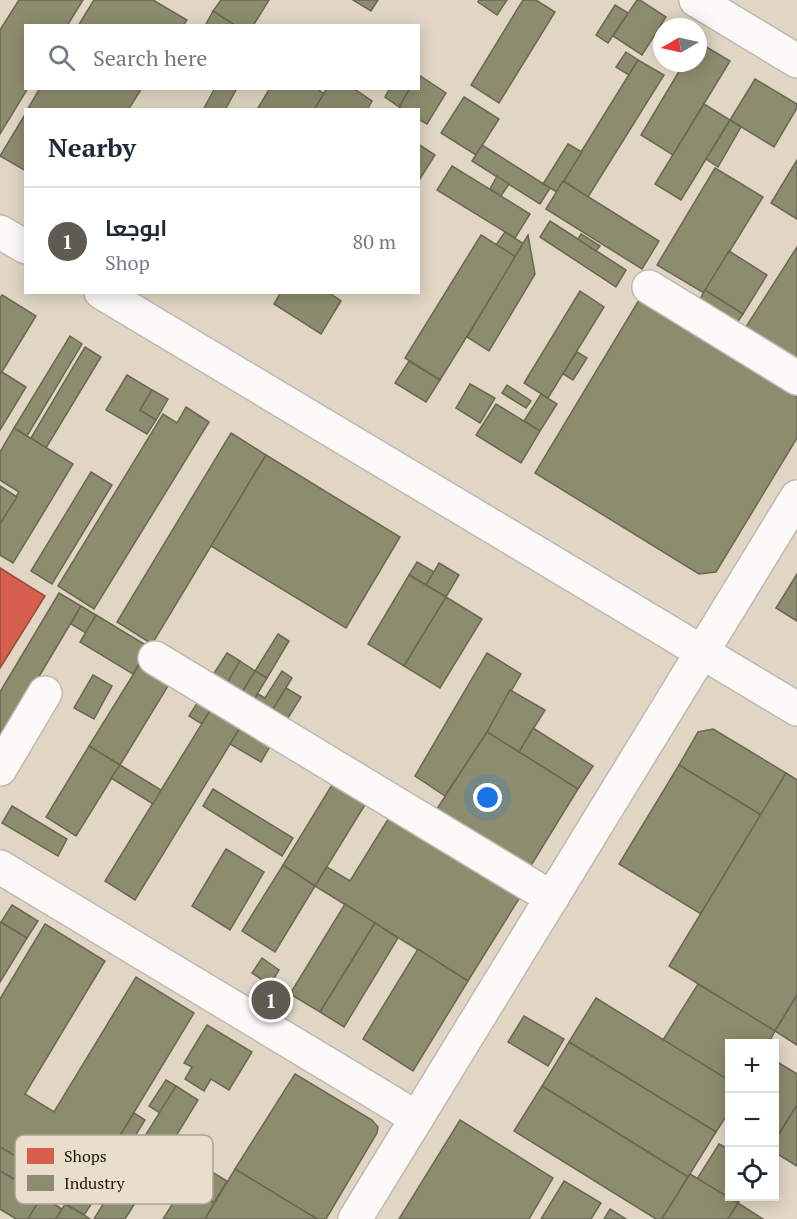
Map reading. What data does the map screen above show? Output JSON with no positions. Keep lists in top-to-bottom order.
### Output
{
  "legend": ["Shops", "Industry"],
  "north": "left",
  "page": {
    "search": "Search here",
    "heading": "Nearby",
    "list": [
      {
        "mark": "1",
        "name": "ابوجعا",
        "note": "Shop",
        "value": "80 m"
      }
    ],
    "pins": "1",
    "map_buttons": ["+", "−"]
  }
}
